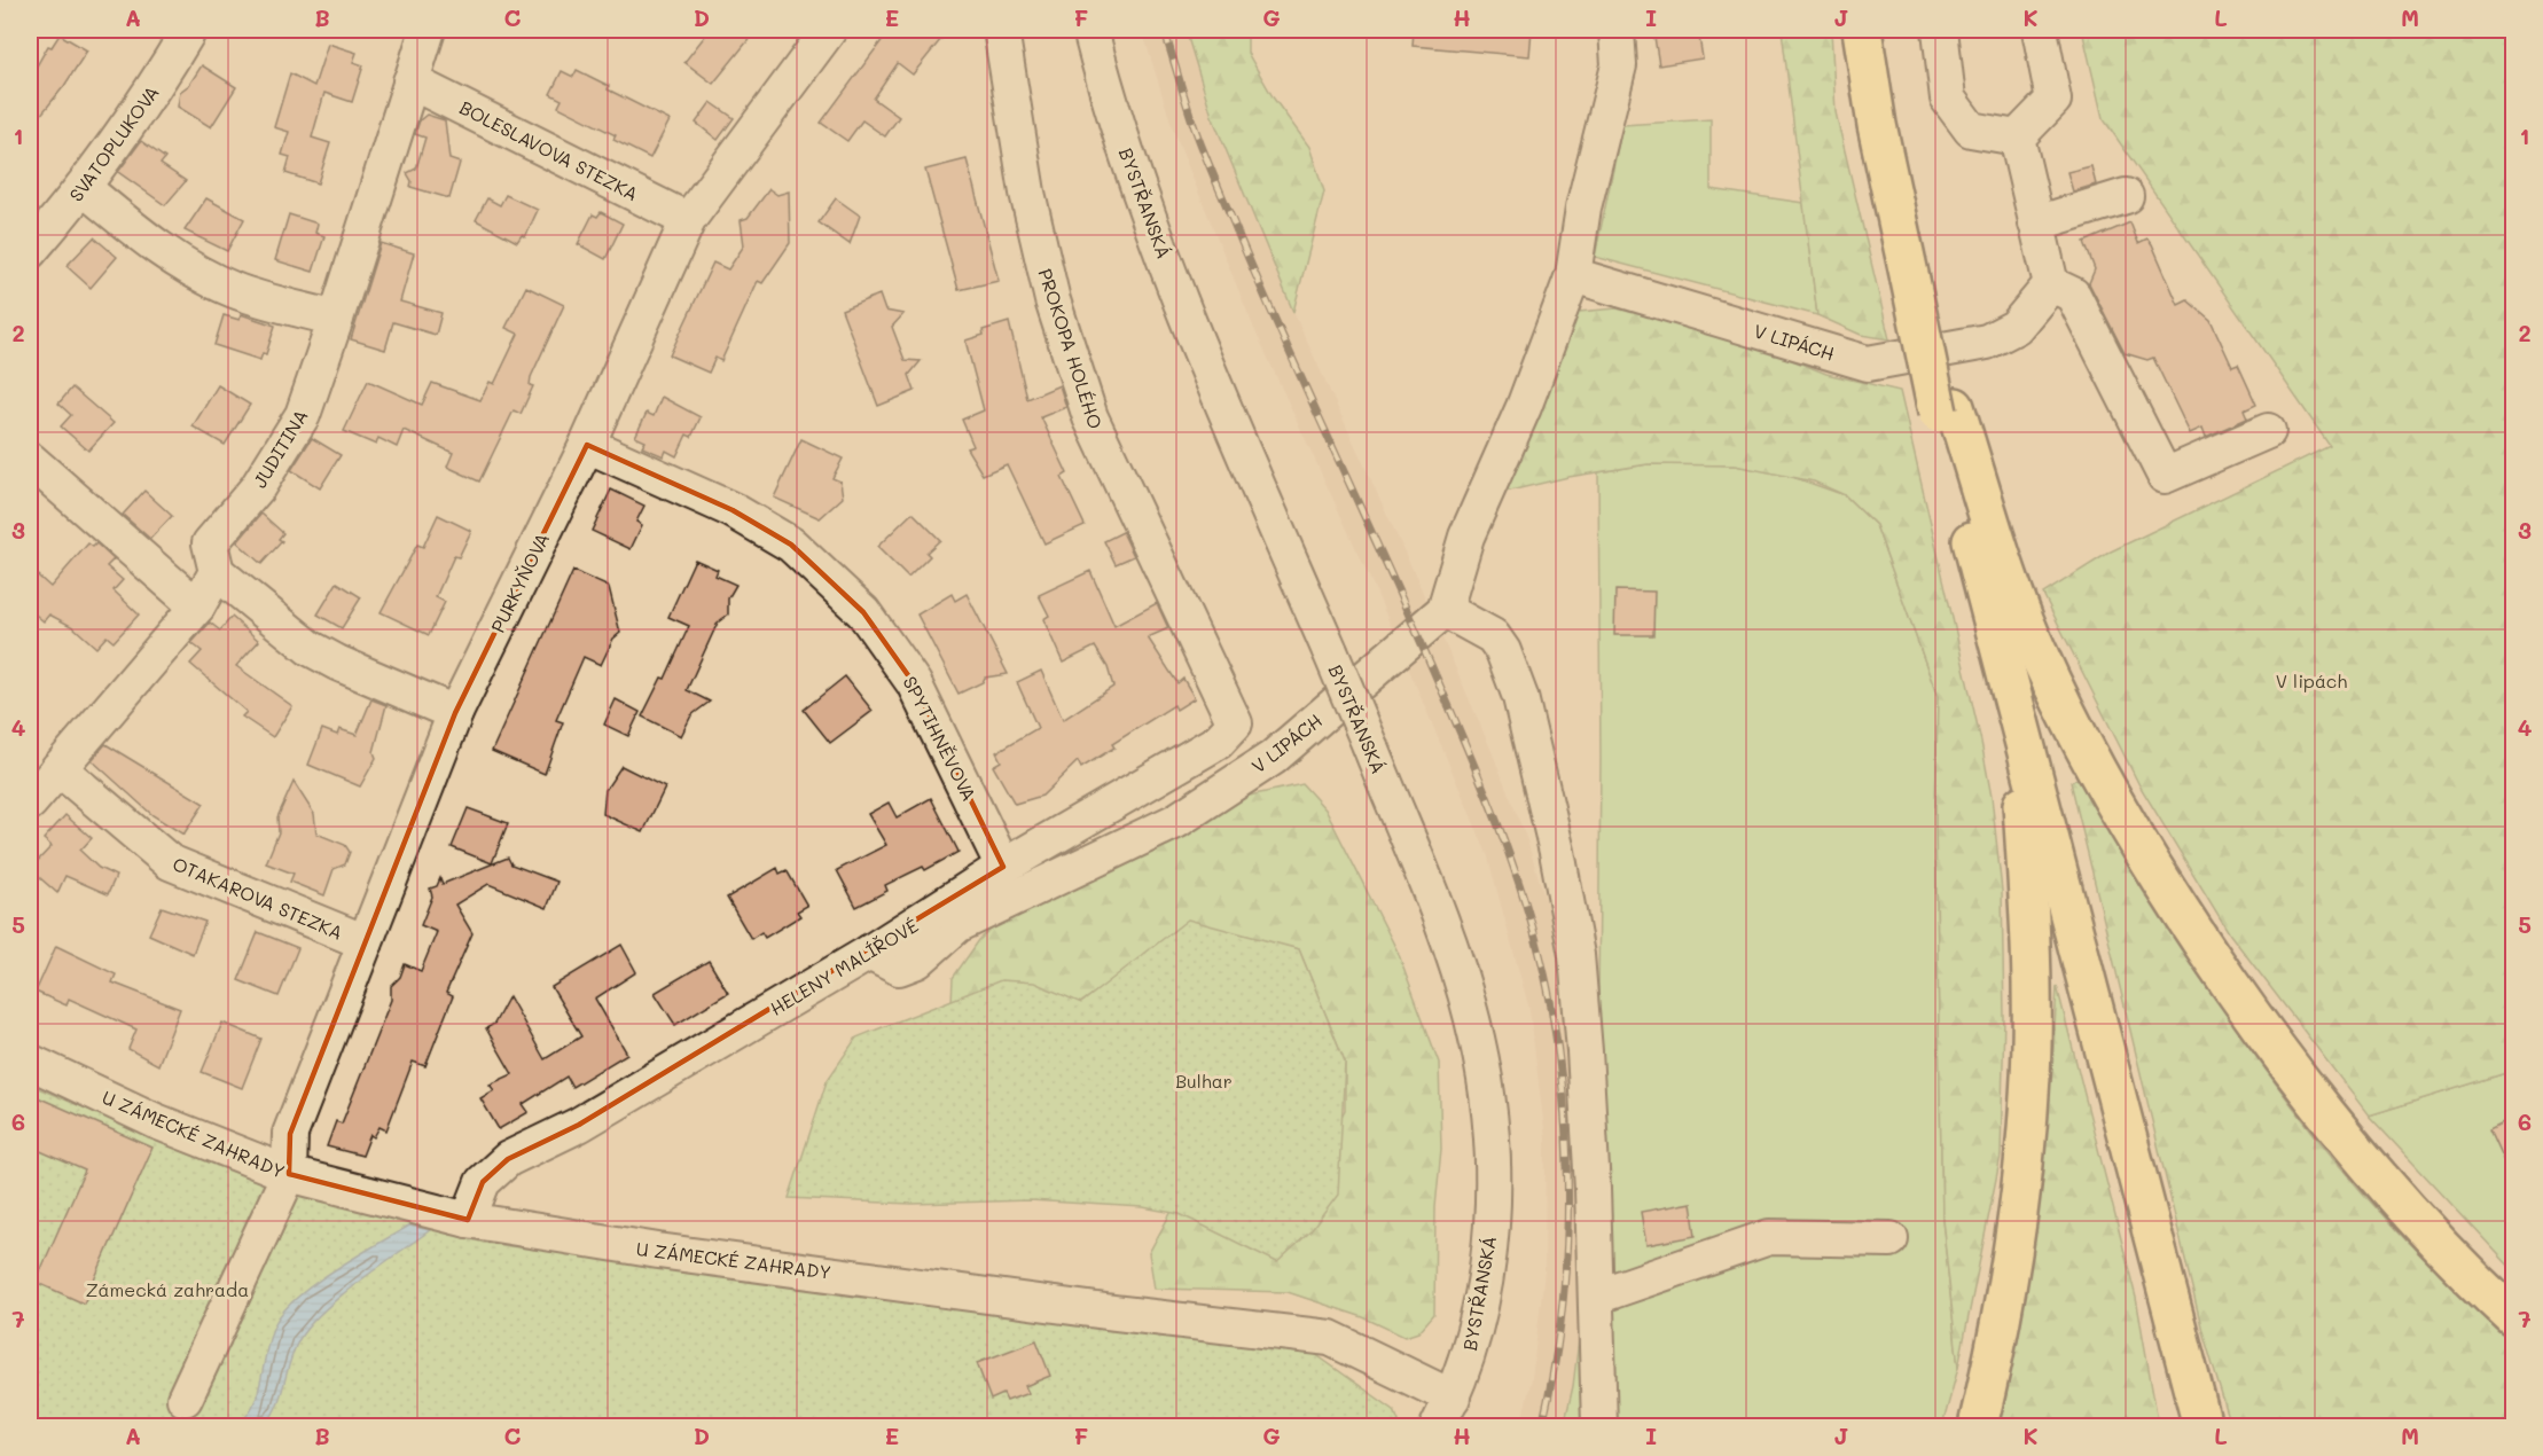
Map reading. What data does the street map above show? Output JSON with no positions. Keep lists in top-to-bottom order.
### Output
{
  "streets": {
    "street": [
      "SVATOPLUKOVA",
      "BOLESLAVOVA STEZKA",
      "BYSTŘANSKÁ",
      "V LIPÁCH",
      "PROKOPA HOLÉHO",
      "JUDITINA",
      "PURKYŇOVA",
      "SPYTIHNĚVOVA",
      "OTAKAROVA STEZKA",
      "HELENY MALÍŘOVÉ",
      "U ZÁMECKÉ ZAHRADY"
    ]
  },
  "crossings": [
    ["BOLESLAVOVA STEZKA", "JUDITINA"],
    ["BOLESLAVOVA STEZKA", "PURKYŇOVA"],
    ["BYSTŘANSKÁ", "U ZÁMECKÉ ZAHRADY"],
    ["V LIPÁCH", "HELENY MALÍŘOVÉ"],
    ["PROKOPA HOLÉHO", "HELENY MALÍŘOVÉ"],
    ["PURKYŇOVA", "SPYTIHNĚVOVA"],
    ["PURKYŇOVA", "OTAKAROVA STEZKA"],
    ["PURKYŇOVA", "U ZÁMECKÉ ZAHRADY"],
    ["SPYTIHNĚVOVA", "HELENY MALÍŘOVÉ"],
    ["HELENY MALÍŘOVÉ", "U ZÁMECKÉ ZAHRADY"]
  ],
  "parks": ["V lipách", "Bulhar", "Zámecká zahrada"],
  "grid": {
    "columns": [
      "A",
      "B",
      "C",
      "D",
      "E",
      "F",
      "G",
      "H",
      "I",
      "J",
      "K",
      "L",
      "M"
    ],
    "rows": [
      "1",
      "2",
      "3",
      "4",
      "5",
      "6",
      "7"
    ]
  }
}
